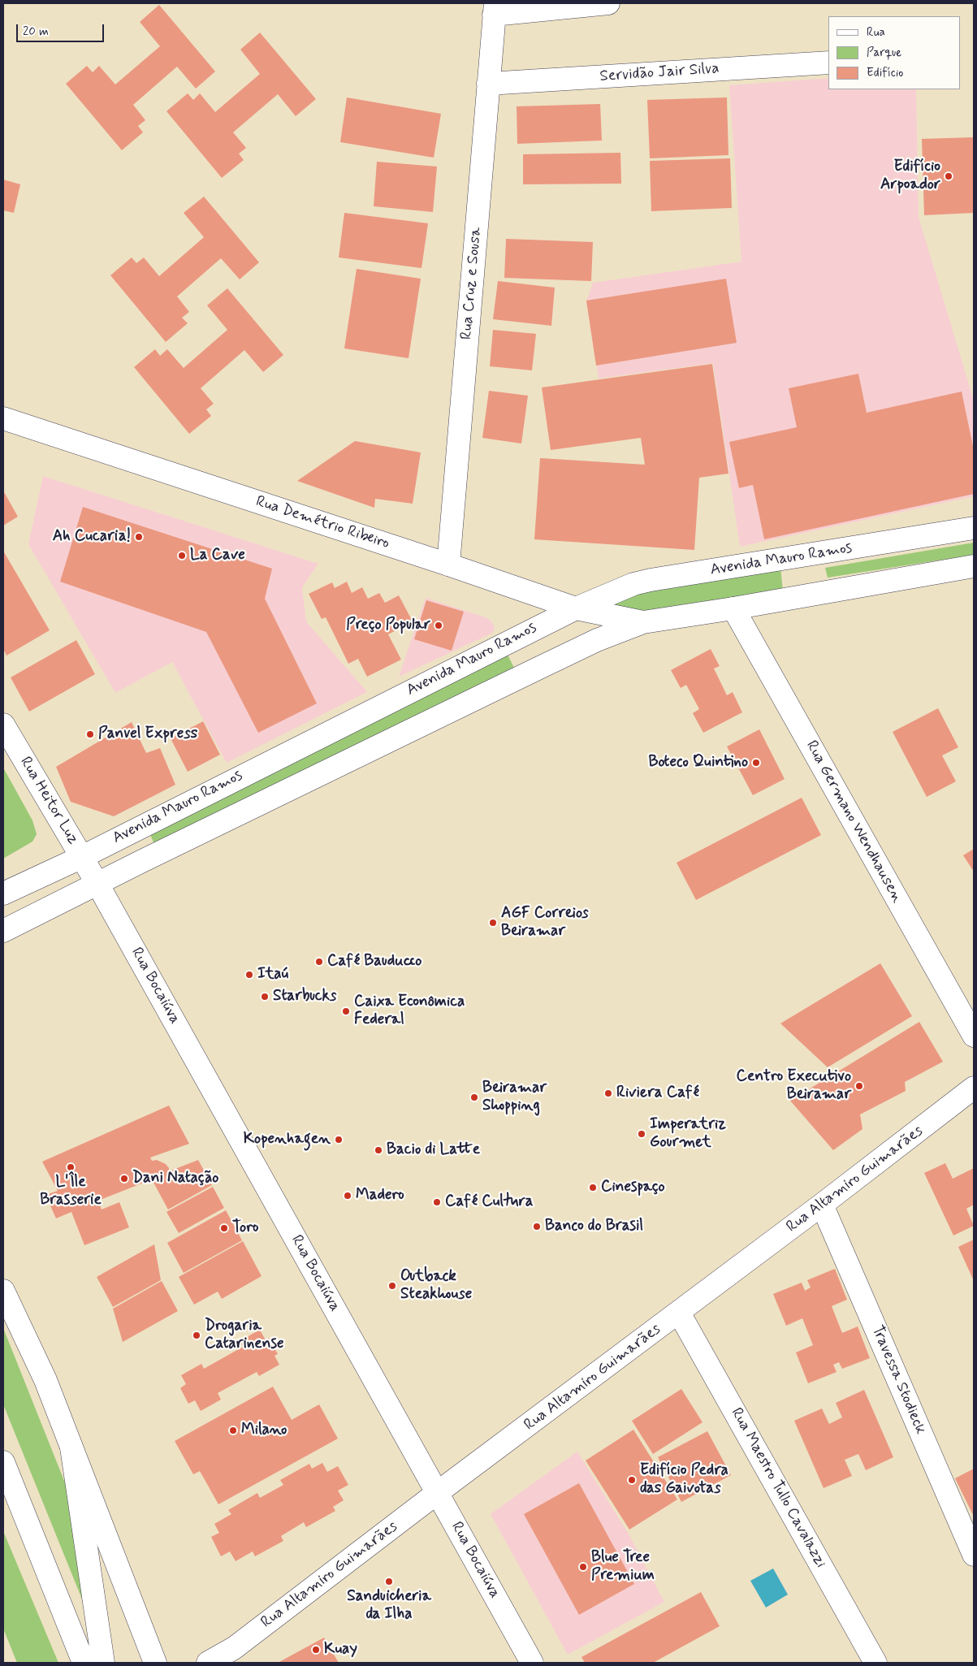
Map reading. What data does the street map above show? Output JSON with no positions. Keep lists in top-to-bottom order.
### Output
{
  "streets": {
    "main road": [
      "Servidão Jair Silva",
      "Rua Cruz e Sousa",
      "Rua Demétrio Ribeiro",
      "Avenida Mauro Ramos",
      "Rua Heitor Luz",
      "Rua Germano Wendhausen",
      "Rua Bocaiúva",
      "Rua Altamiro Guimarães",
      "Travessa Stodieck",
      "Rua Maestro Tullo Cavalazzi"
    ]
  },
  "crossings": [
    ["Servidão Jair Silva", "Rua Cruz e Sousa"],
    ["Rua Cruz e Sousa", "Rua Demétrio Ribeiro"],
    ["Rua Demétrio Ribeiro", "Avenida Mauro Ramos"],
    ["Avenida Mauro Ramos", "Rua Heitor Luz"],
    ["Avenida Mauro Ramos", "Rua Germano Wendhausen"],
    ["Avenida Mauro Ramos", "Rua Bocaiúva"],
    ["Rua Heitor Luz", "Rua Bocaiúva"],
    ["Rua Bocaiúva", "Rua Altamiro Guimarães"],
    ["Rua Altamiro Guimarães", "Travessa Stodieck"],
    ["Rua Altamiro Guimarães", "Rua Maestro Tullo Cavalazzi"]
  ],
  "places": [
    "Edifício Arpoador",
    "Ah Cucaria!",
    "La Cave",
    "Preço Popular",
    "Panvel Express",
    "Boteco Quintino",
    "AGF Correios Beiramar",
    "Café Bauducco",
    "Itaú",
    "Starbucks",
    "Caixa Econômica Federal",
    "Centro Executivo Beiramar",
    "Riviera Café",
    "Beiramar Shopping",
    "Imperatriz Gourmet",
    "Kopenhagen",
    "Bacio di Latte",
    "L'Île Brasserie",
    "Dani Natação",
    "Cinespaço",
    "Madero",
    "Café Cultura",
    "Banco do Brasil",
    "Toro",
    "Outback Steakhouse",
    "Drogaria Catarinense",
    "Milano",
    "Edifício Pedra das Gaivotas",
    "Blue Tree Premium",
    "Sanduicheria da Ilha",
    "Kuay"
  ],
  "legend": ["Rua", "Parque", "Edifício"],
  "scale_bar": "20 m"
}
